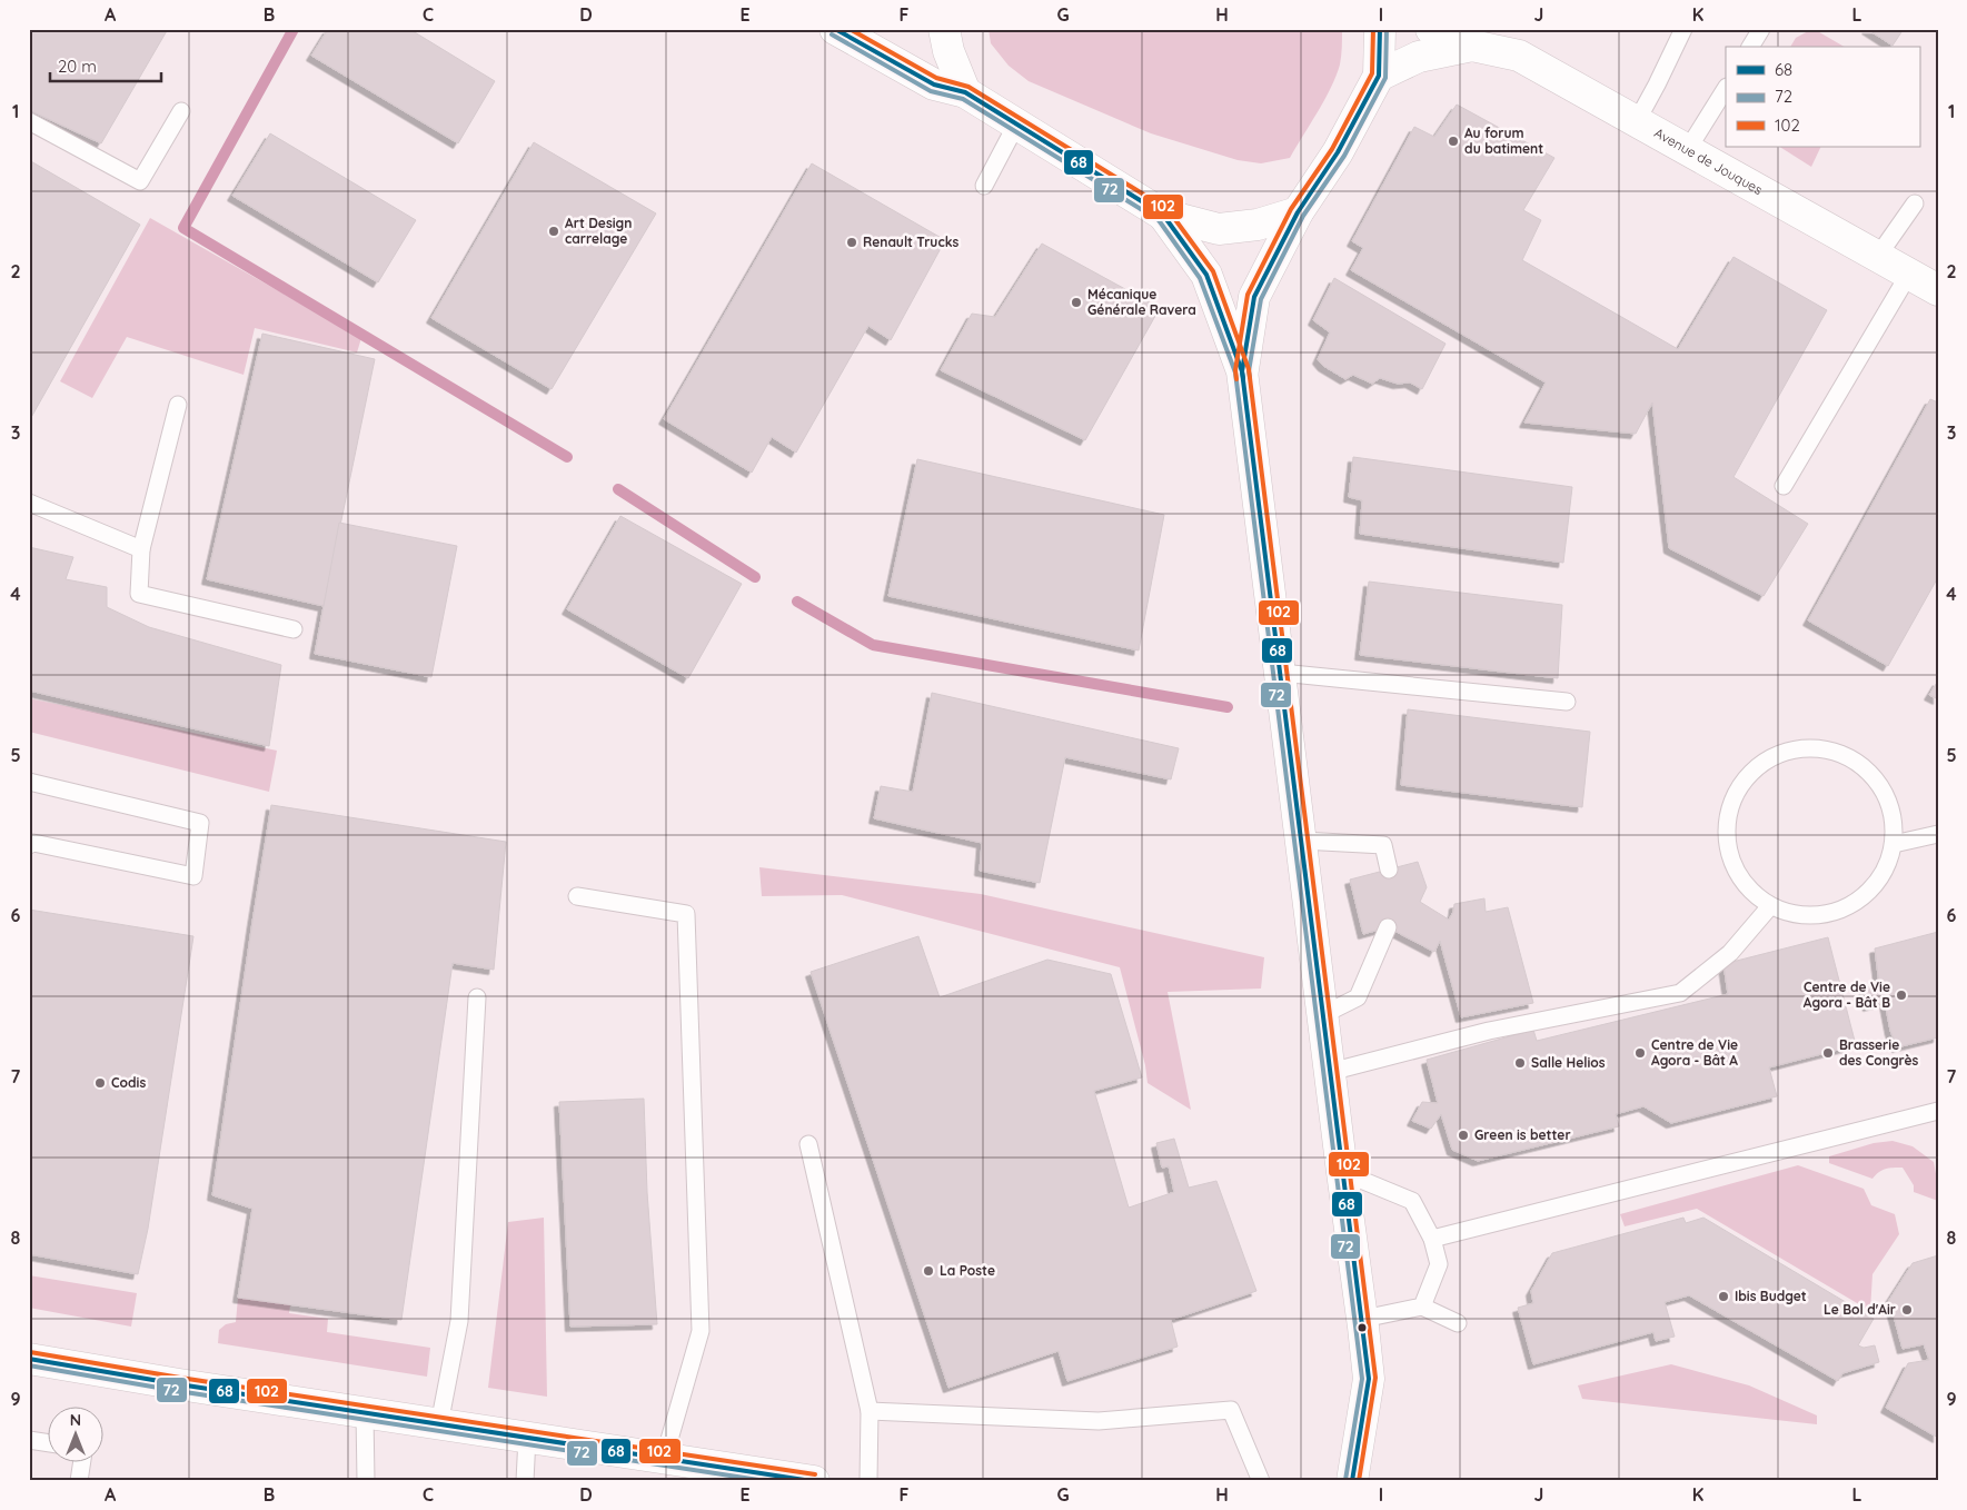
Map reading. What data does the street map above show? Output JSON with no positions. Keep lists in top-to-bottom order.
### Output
{
  "streets": {
    "street": ["Avenue de Jouques"]
  },
  "places": [
    "Au forum du batiment",
    "Art Design carrelage",
    "Renault Trucks",
    "Mécanique Générale Ravera",
    "Centre de Vie Agora - Bât B",
    "Centre de Vie Agora - Bât A",
    "Brasserie des Congrès",
    "Salle Helios",
    "Codis",
    "Green is better",
    "La Poste",
    "Ibis Budget",
    "Le Bol d'Air"
  ],
  "lines": ["transit line 68", "transit line 72", "transit line 102"],
  "legend": ["68", "72", "102"],
  "scale_bar": "20 m",
  "north": "top",
  "grid": {
    "columns": [
      "A",
      "B",
      "C",
      "D",
      "E",
      "F",
      "G",
      "H",
      "I",
      "J",
      "K",
      "L"
    ],
    "rows": [
      "1",
      "2",
      "3",
      "4",
      "5",
      "6",
      "7",
      "8",
      "9"
    ]
  }
}
